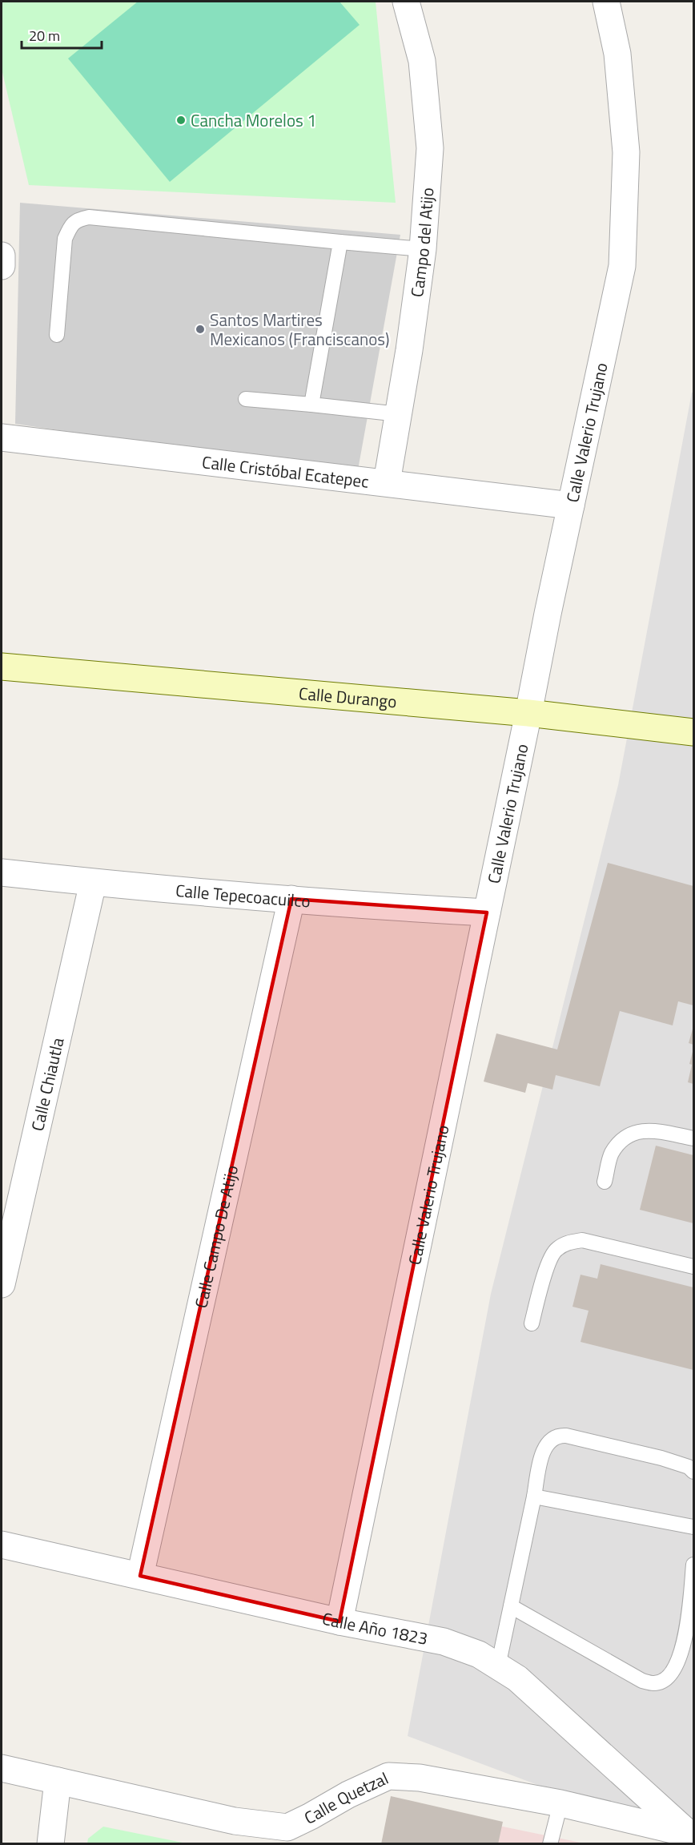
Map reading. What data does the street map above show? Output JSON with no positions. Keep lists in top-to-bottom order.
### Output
{
  "streets": {
    "main road": ["Calle Durango"],
    "street": [
      "Campo del Atijo",
      "Calle Valerio Trujano",
      "Calle Cristóbal Ecatepec",
      "Calle Tepecoacuilco",
      "Calle Chiautla",
      "Calle Campo De Atijo",
      "Calle Año 1823",
      "Calle Quetzal"
    ]
  },
  "crossings": [
    ["Campo del Atijo", "Calle Cristóbal Ecatepec"],
    ["Calle Valerio Trujano", "Calle Cristóbal Ecatepec"],
    ["Calle Valerio Trujano", "Calle Durango"],
    ["Calle Valerio Trujano", "Calle Tepecoacuilco"],
    ["Calle Valerio Trujano", "Calle Año 1823"],
    ["Calle Tepecoacuilco", "Calle Chiautla"],
    ["Calle Tepecoacuilco", "Calle Campo De Atijo"],
    ["Calle Campo De Atijo", "Calle Año 1823"],
    ["Calle Año 1823", "Calle Quetzal"]
  ],
  "places": ["Cancha Morelos 1", "Santos Martires Mexicanos (Franciscanos)"],
  "scale_bar": "20 m"
}
